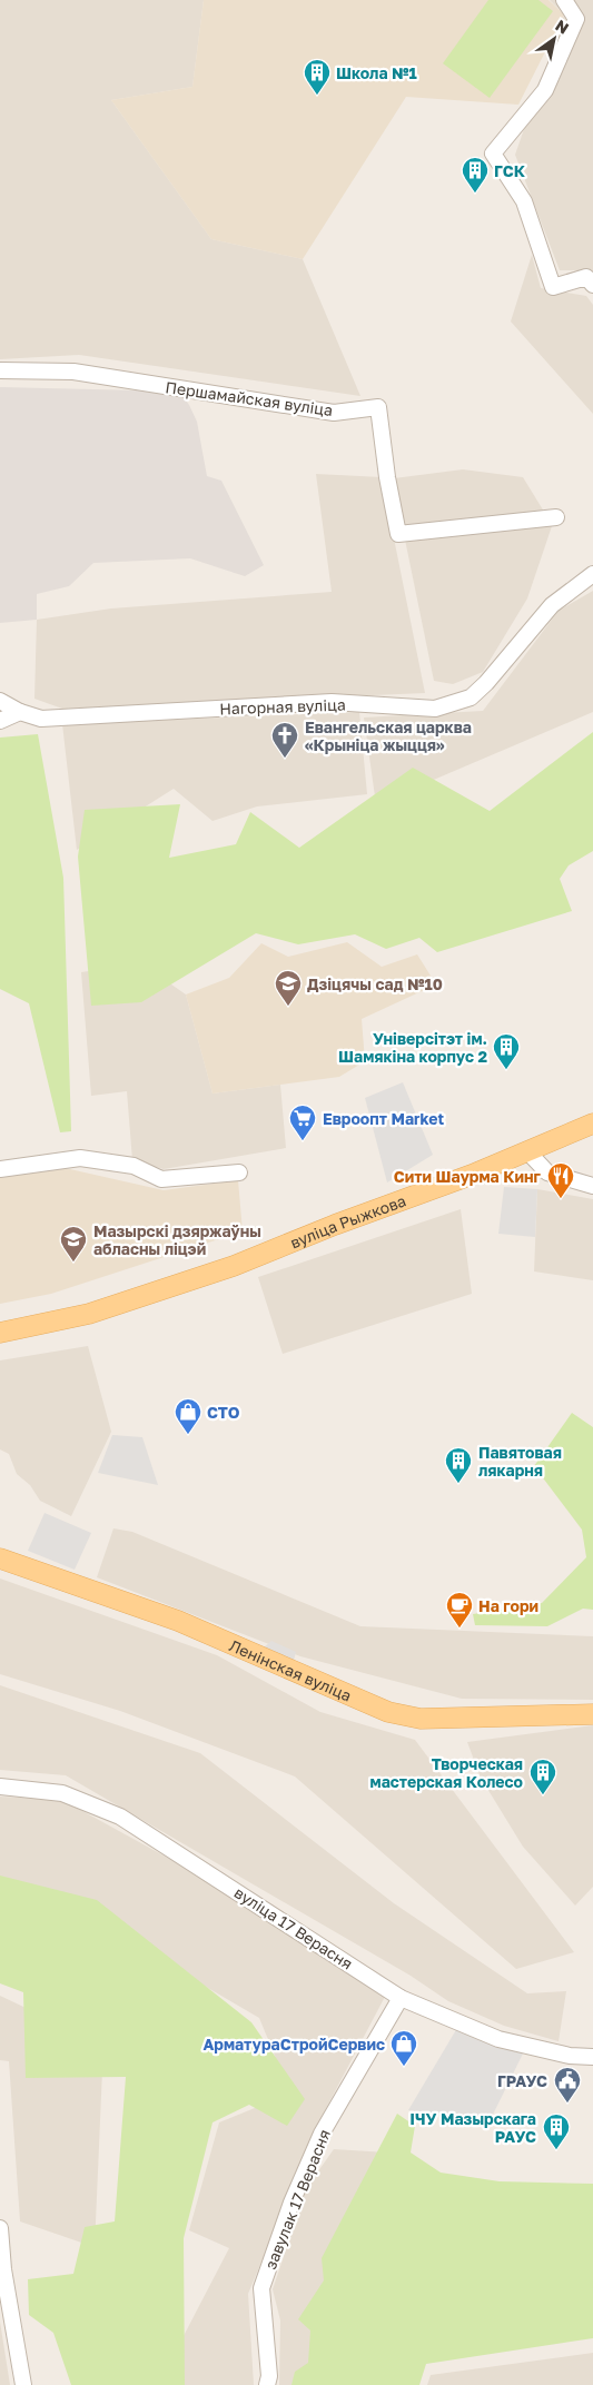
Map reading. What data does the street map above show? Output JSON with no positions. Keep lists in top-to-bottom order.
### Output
{
  "streets": {
    "main road": ["вуліца Рыжкова", "Ленінская вуліца"],
    "street": [
      "Першамайская вуліца",
      "Нагорная вуліца",
      "вуліца 17 Верасня",
      "завулак 17 Верасня"
    ]
  },
  "crossings": [
    ["вуліца 17 Верасня", "завулак 17 Верасня"]
  ],
  "places": {
    "building": [
      "Школа №1",
      "ГСК",
      "Універсітэт ім. Шамякіна корпус 2",
      "Павятовая лякарня",
      "Творческая мастерская Колесо",
      "ІЧУ Мазырскага РАУС"
    ],
    "church": ["Евангельская царква «Крыніца жыцця»"],
    "school or university": ["Дзіцячы сад №10", "Мазырскі дзяржаўны абласны ліцэй"],
    "supermarket": ["Евроопт Market"],
    "restaurant": ["Сити Шаурма Кинг"],
    "shop": ["СТО", "АрматураСтройСервис"],
    "cafe": ["На гори"],
    "public building": ["ГРАУС"]
  },
  "north": "top right"
}
